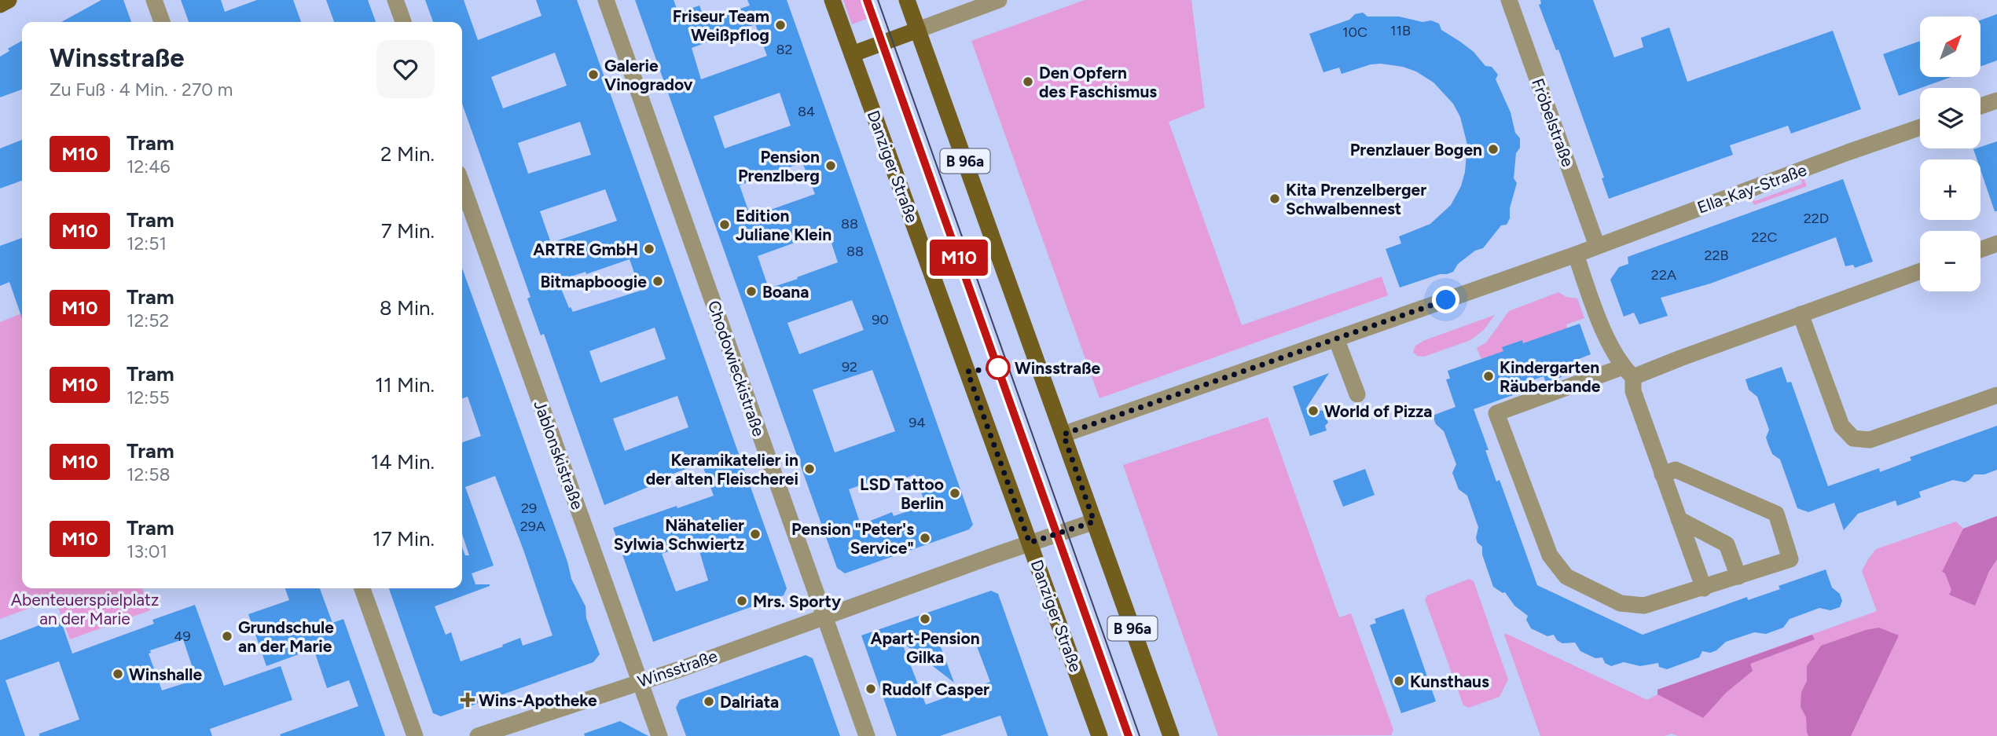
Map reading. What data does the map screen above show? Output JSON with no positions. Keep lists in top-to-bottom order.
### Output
{
  "streets": {
    "main road": ["B 96a", "Danziger Straße"],
    "street": [
      "Fröbelstraße",
      "Ella-Kay-Straße",
      "Chodowieckistraße",
      "Jablonskistraße",
      "Winsstraße"
    ]
  },
  "crossings": [
    ["Fröbelstraße", "Ella-Kay-Straße"],
    ["B 96a", "Ella-Kay-Straße"],
    ["B 96a", "Winsstraße"],
    ["Danziger Straße", "Winsstraße"],
    ["Chodowieckistraße", "Winsstraße"],
    ["Jablonskistraße", "Winsstraße"]
  ],
  "parks": ["Abenteuerspielplatz an der Marie"],
  "places": {
    "other": [
      "Friseur Team Weißpflog",
      "Galerie Vinogradov",
      "Den Opfern des Faschismus",
      "Prenzlauer Bogen",
      "Pension Prenzlberg",
      "Kita Prenzelberger Schwalbennest",
      "Edition Juliane Klein",
      "ARTRE GmbH",
      "Bitmapboogie",
      "Boana",
      "Winsstraße",
      "Kindergarten Räuberbande",
      "World of Pizza",
      "Keramikatelier in der alten Fleischerei",
      "LSD Tattoo Berlin",
      "Nähatelier Sylwia Schwiertz",
      "Pension \"Peter's Service\"",
      "Mrs. Sporty",
      "Apart-Pension Gilka",
      "Grundschule an der Marie",
      "Winshalle",
      "Kunsthaus",
      "Rudolf Casper",
      "Dalriata"
    ],
    "health": ["Wins-Apotheke"]
  },
  "lines": ["tram line M10"],
  "house_numbers": [
    "11B",
    "10C",
    "82",
    "84",
    "22D",
    "88",
    "22C",
    "88",
    "22B",
    "22A",
    "90",
    "92",
    "94",
    "29",
    "29A",
    "49"
  ],
  "north": "top right",
  "page": {
    "on_map": "M10",
    "map_buttons": ["+", "−"],
    "heading": ["Winsstraße", "Zu Fuß · 4 Min. · 270 m"],
    "list": [
      {
        "mark": "M10",
        "name": "Tram",
        "note": "12:46",
        "value": "2 Min."
      },
      {
        "mark": "M10",
        "name": "Tram",
        "note": "12:51",
        "value": "7 Min."
      },
      {
        "mark": "M10",
        "name": "Tram",
        "note": "12:52",
        "value": "8 Min."
      },
      {
        "mark": "M10",
        "name": "Tram",
        "note": "12:55",
        "value": "11 Min."
      },
      {
        "mark": "M10",
        "name": "Tram",
        "note": "12:58",
        "value": "14 Min."
      },
      {
        "mark": "M10",
        "name": "Tram",
        "note": "13:01",
        "value": "17 Min."
      }
    ]
  }
}
